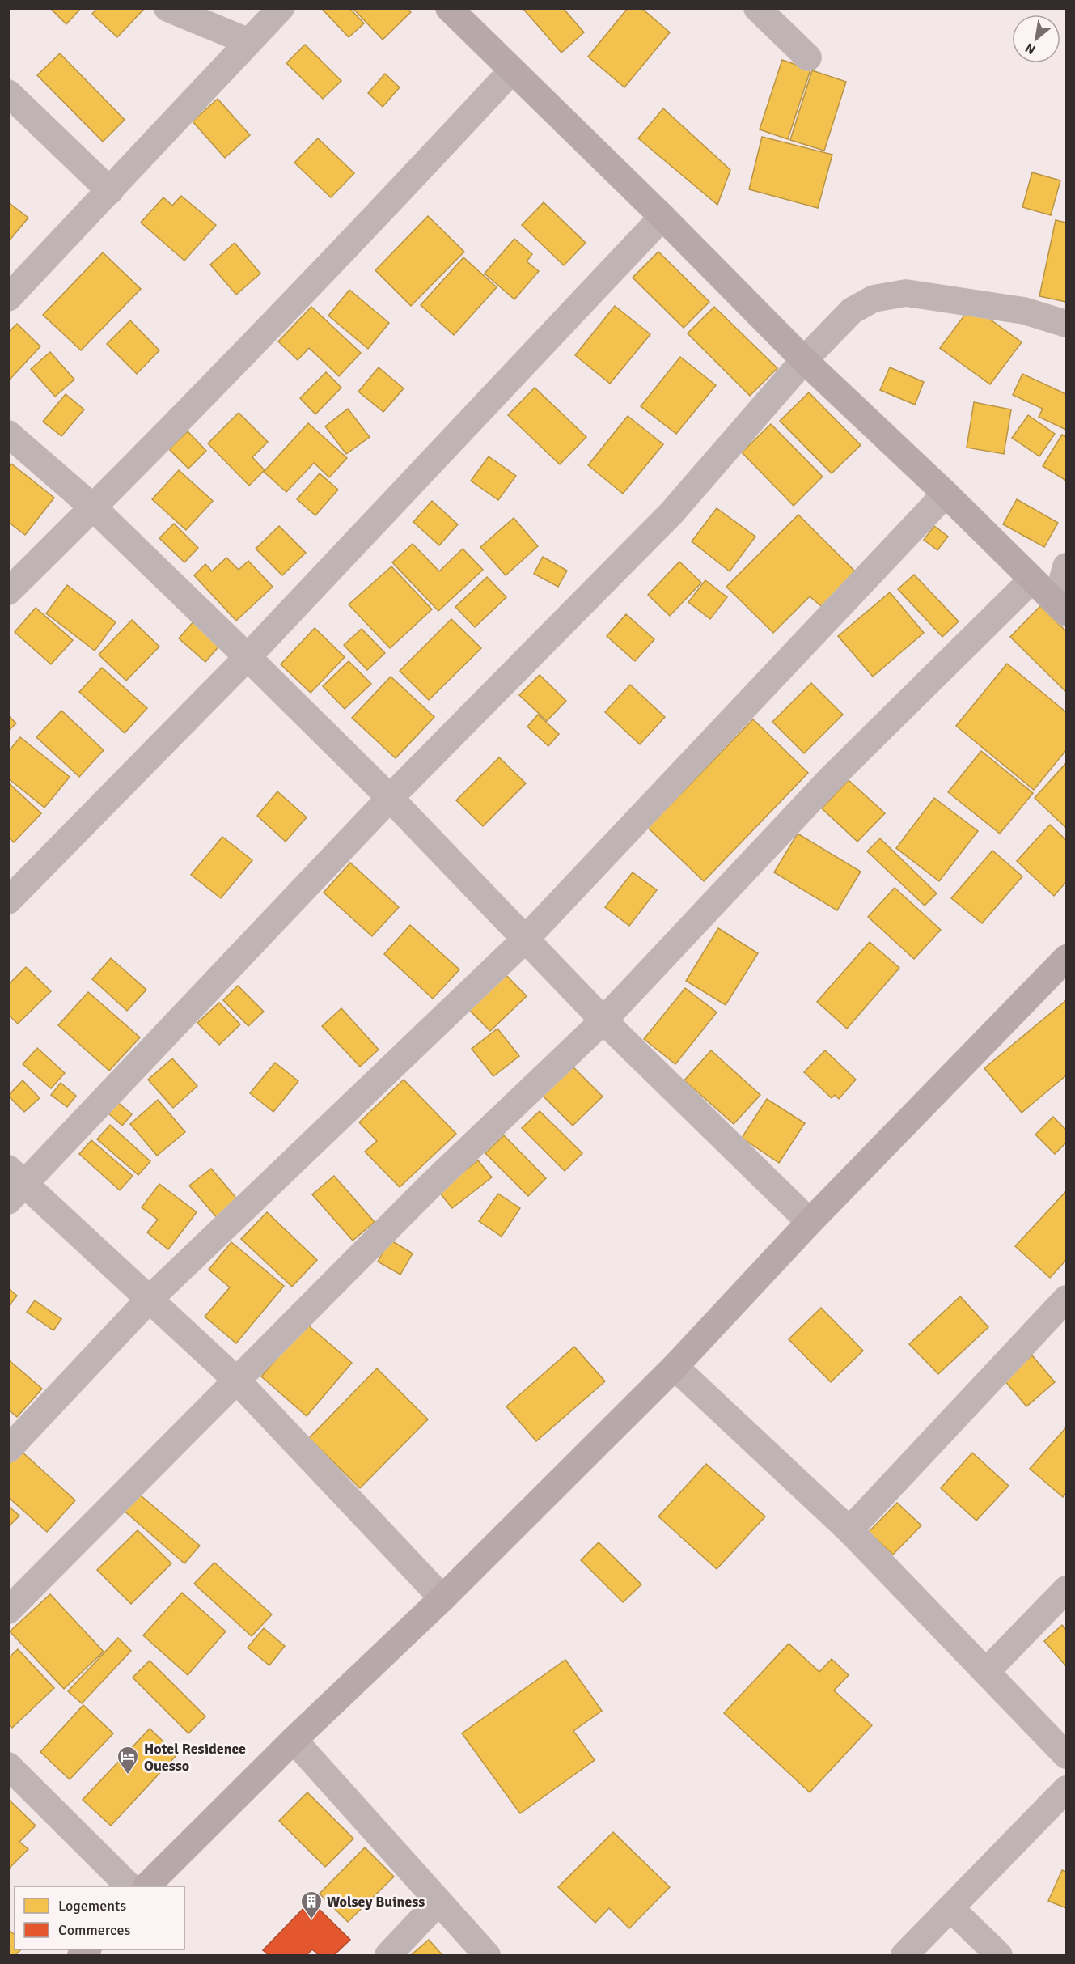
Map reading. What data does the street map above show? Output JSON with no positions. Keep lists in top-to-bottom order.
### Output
{
  "places": {
    "hotel": ["Hotel Residence Ouesso"],
    "building": ["Wolsey Buiness"]
  },
  "legend": ["Logements", "Commerces"],
  "north": "bottom left"
}
